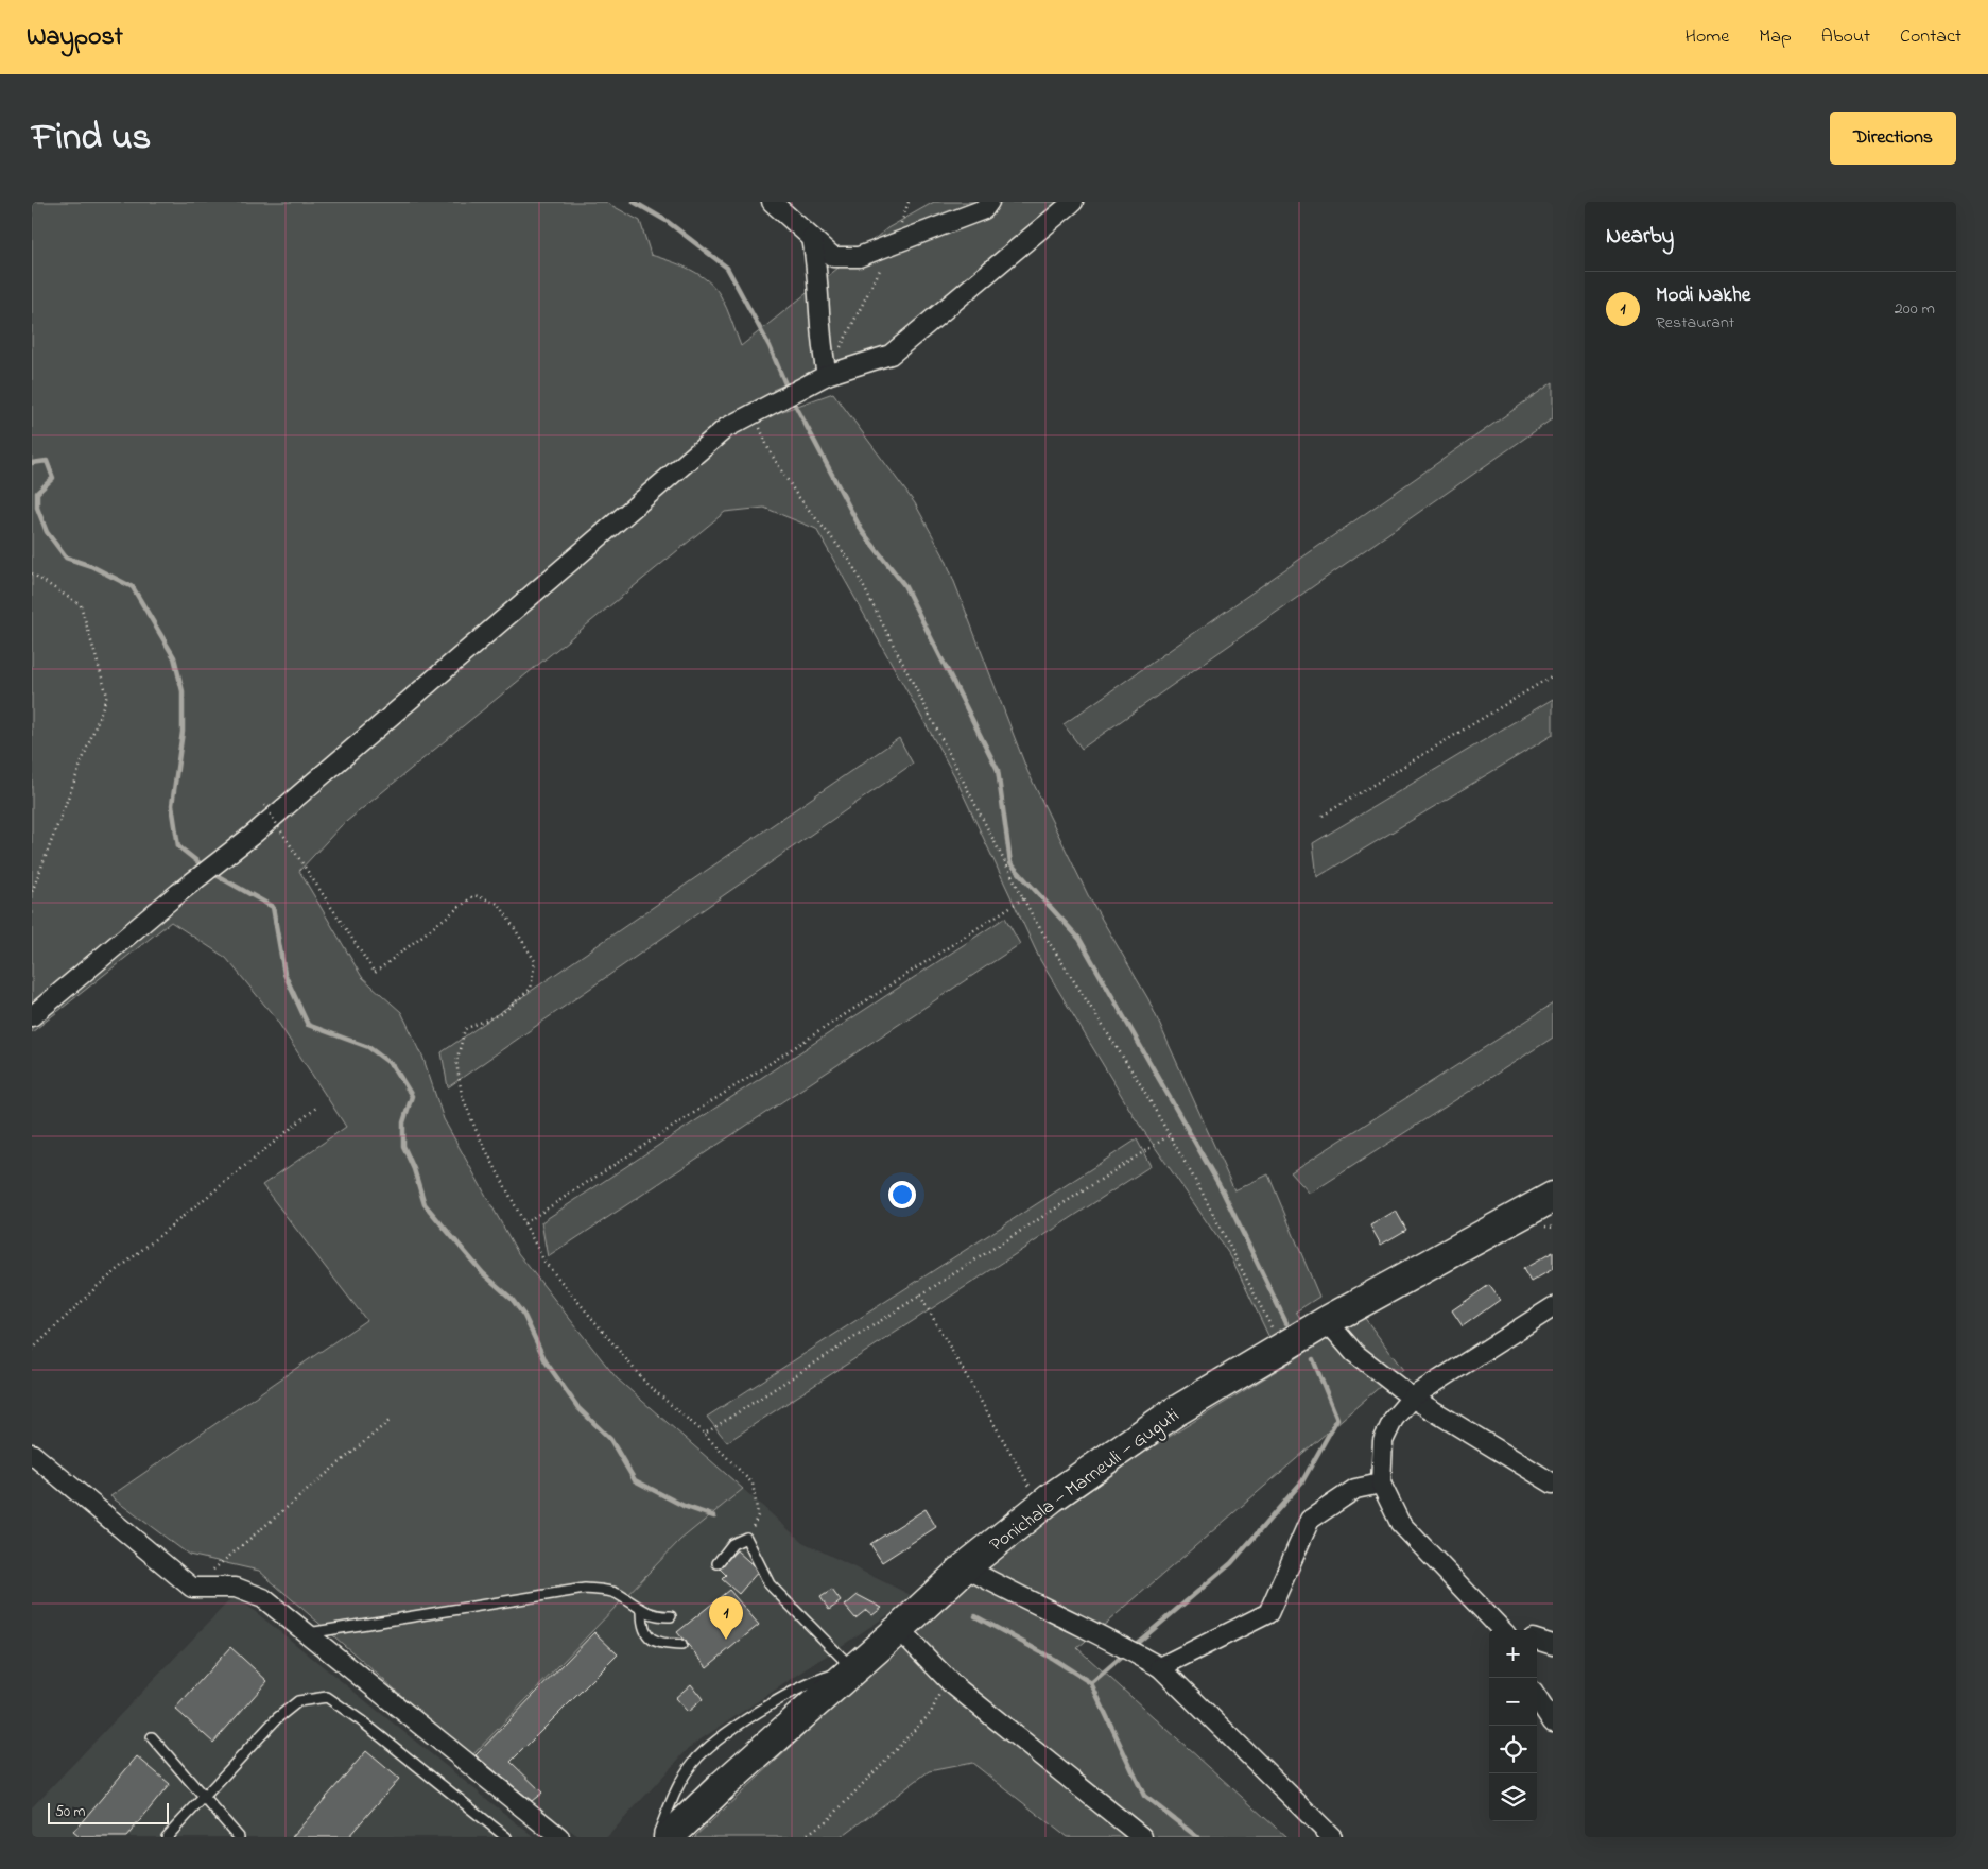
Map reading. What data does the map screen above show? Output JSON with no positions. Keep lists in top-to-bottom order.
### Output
{
  "streets": {
    "highway": ["Ponichala — Marneuli — Guguti"]
  },
  "scale_bar": "50 m",
  "page": {
    "header": "Waypost",
    "nav": [
      "Home",
      "Map",
      "About",
      "Contact"
    ],
    "title": "Find us",
    "buttons": "Directions",
    "heading": "Nearby",
    "list": [
      {
        "mark": "1",
        "name": "Modi Nakhe",
        "note": "Restaurant",
        "value": "200 m"
      }
    ],
    "pins": "1",
    "map_buttons": ["+", "−"],
    "scale": "50 m"
  }
}
